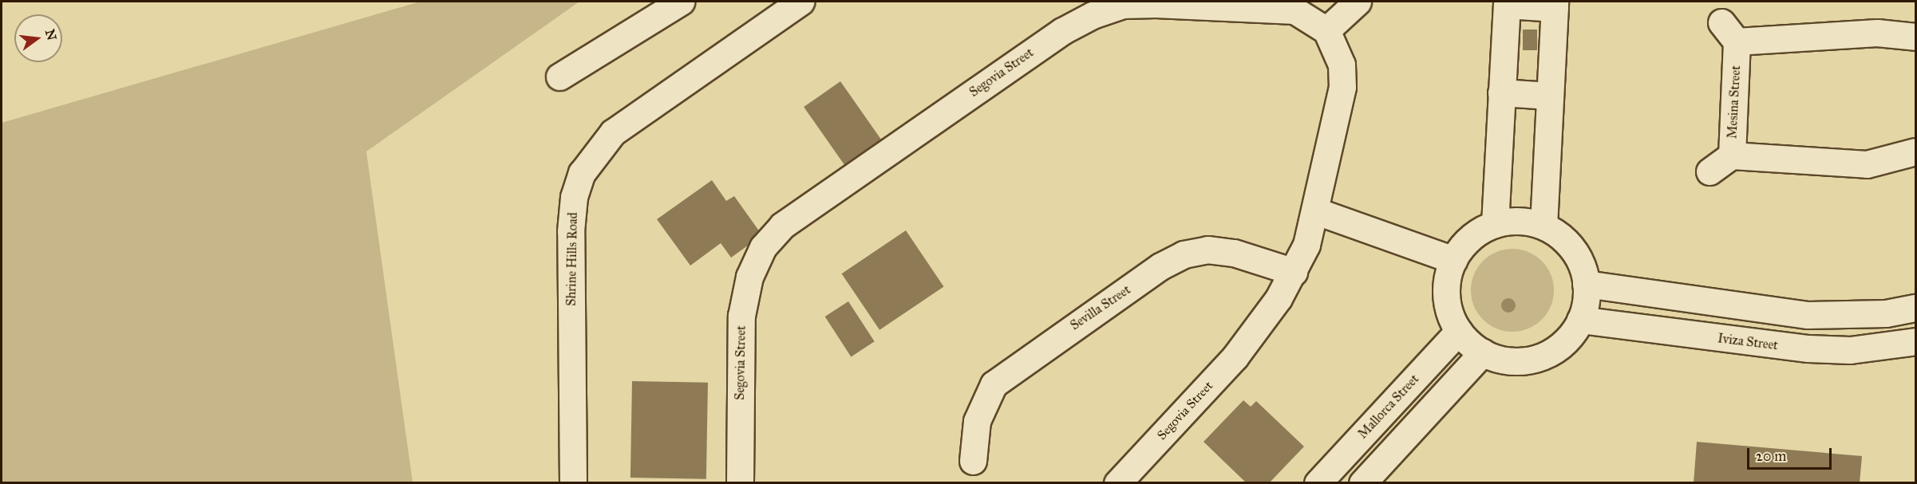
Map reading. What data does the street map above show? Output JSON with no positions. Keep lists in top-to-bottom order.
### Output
{
  "streets": {
    "street": [
      "Segovia Street",
      "Mesina Street",
      "Shrine Hills Road",
      "Sevilla Street",
      "Iviza Street",
      "Mallorca Street"
    ]
  },
  "crossings": [
    ["Segovia Street", "Sevilla Street"],
    ["Iviza Street", "Mallorca Street"]
  ],
  "scale_bar": "20 m",
  "north": "right"
}
